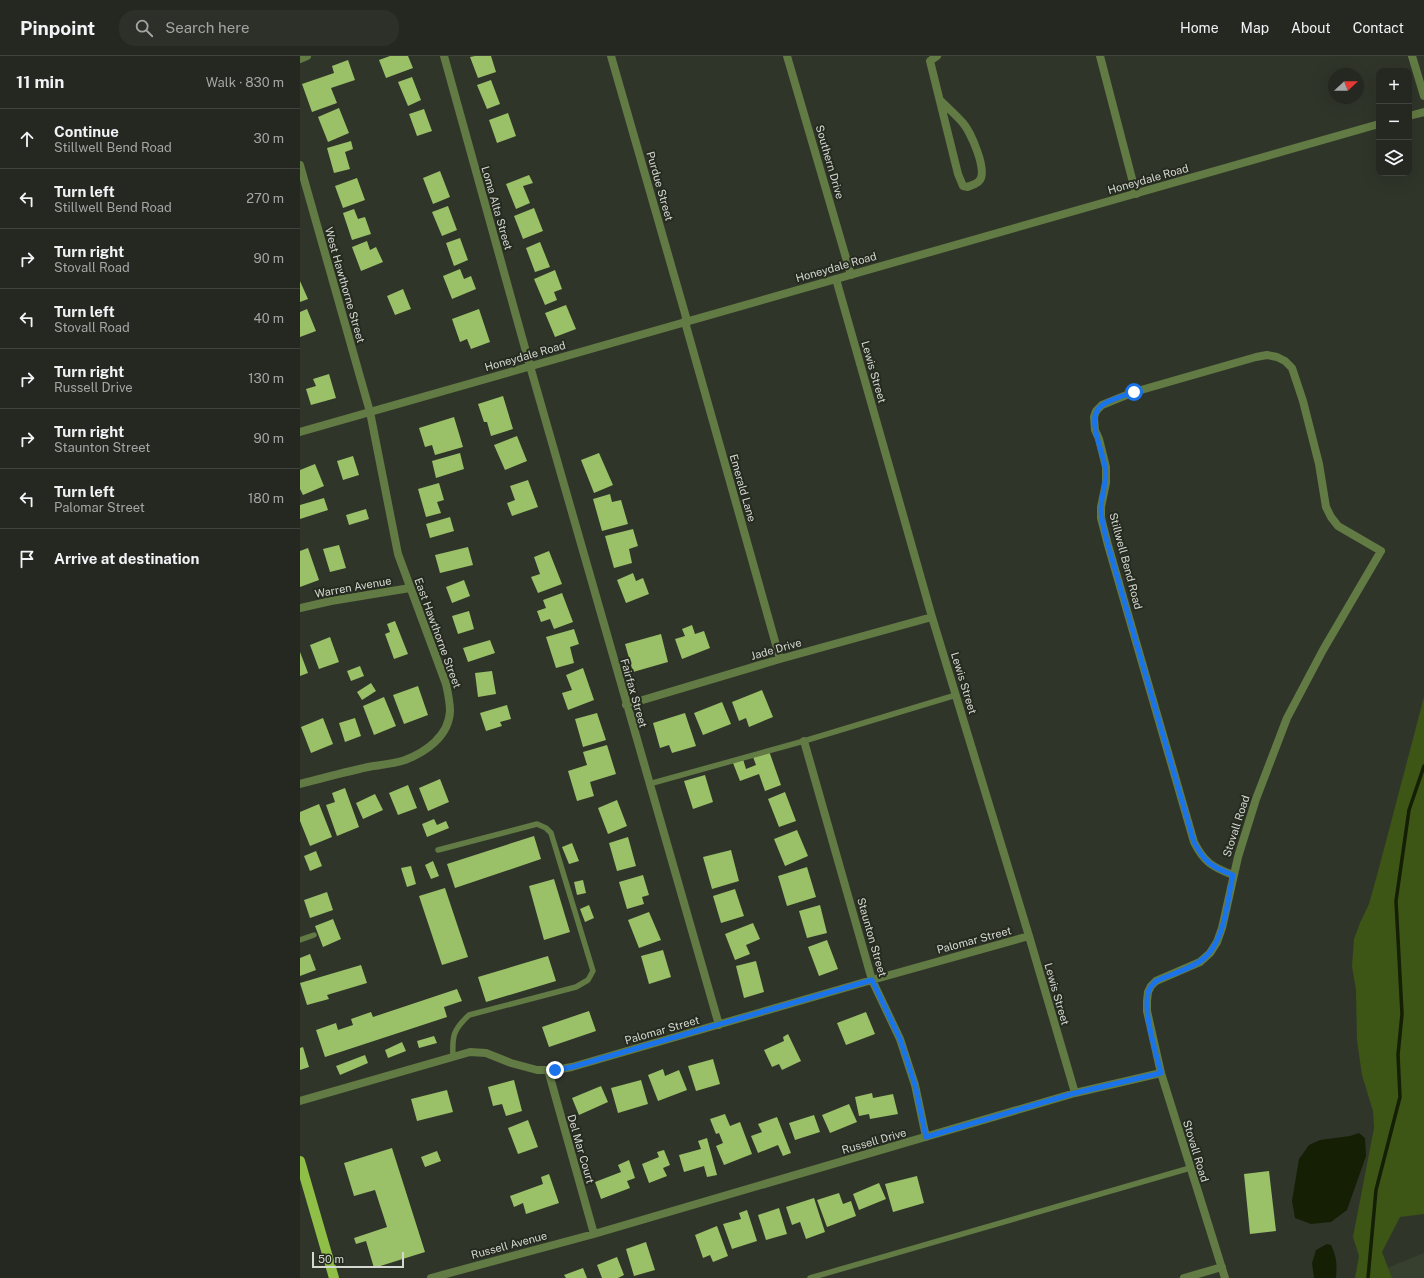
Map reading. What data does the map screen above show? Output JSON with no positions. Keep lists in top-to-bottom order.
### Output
{
  "streets": {
    "street": [
      "Southern Drive",
      "Honeydale Road",
      "Purdue Street",
      "Loma Alta Street",
      "West Hawthorne Street",
      "Lewis Street",
      "Emerald Lane",
      "Stillwell Bend Road",
      "Warren Avenue",
      "East Hawthorne Street",
      "Jade Drive",
      "Fairfax Street",
      "Stovall Road",
      "Staunton Street",
      "Palomar Street",
      "Russell Drive",
      "Del Mar Court",
      "Russell Avenue"
    ]
  },
  "crossings": [
    ["Southern Drive", "Honeydale Road"],
    ["Honeydale Road", "Purdue Street"],
    ["Honeydale Road", "Loma Alta Street"],
    ["Honeydale Road", "West Hawthorne Street"],
    ["Honeydale Road", "Lewis Street"],
    ["Honeydale Road", "Emerald Lane"],
    ["Honeydale Road", "East Hawthorne Street"],
    ["Honeydale Road", "Fairfax Street"],
    ["Purdue Street", "Emerald Lane"],
    ["Loma Alta Street", "Fairfax Street"],
    ["West Hawthorne Street", "East Hawthorne Street"],
    ["Lewis Street", "Jade Drive"],
    ["Lewis Street", "Palomar Street"],
    ["Lewis Street", "Russell Drive"],
    ["Emerald Lane", "Jade Drive"],
    ["Stillwell Bend Road", "Stovall Road"],
    ["Warren Avenue", "East Hawthorne Street"],
    ["Jade Drive", "Fairfax Street"],
    ["Fairfax Street", "Palomar Street"],
    ["Stovall Road", "Russell Drive"],
    ["Staunton Street", "Palomar Street"],
    ["Staunton Street", "Russell Drive"],
    ["Palomar Street", "Del Mar Court"],
    ["Russell Drive", "Del Mar Court"],
    ["Russell Drive", "Russell Avenue"],
    ["Del Mar Court", "Russell Avenue"]
  ],
  "scale_bar": "50 m",
  "north": "right",
  "page": {
    "header": "Pinpoint",
    "search": "Search here",
    "nav": [
      "Home",
      "Map",
      "About",
      "Contact"
    ],
    "heading": ["11 min", "Walk · 830 m"],
    "map_buttons": ["+", "−"],
    "list": [
      ["Continue", "Stillwell Bend Road", "30 m"],
      ["Turn left", "Stillwell Bend Road", "270 m"],
      ["Turn right", "Stovall Road", "90 m"],
      ["Turn left", "Stovall Road", "40 m"],
      ["Turn right", "Russell Drive", "130 m"],
      ["Turn right", "Staunton Street", "90 m"],
      ["Turn left", "Palomar Street", "180 m"],
      "Arrive at destination"
    ],
    "scale": "50 m"
  }
}
